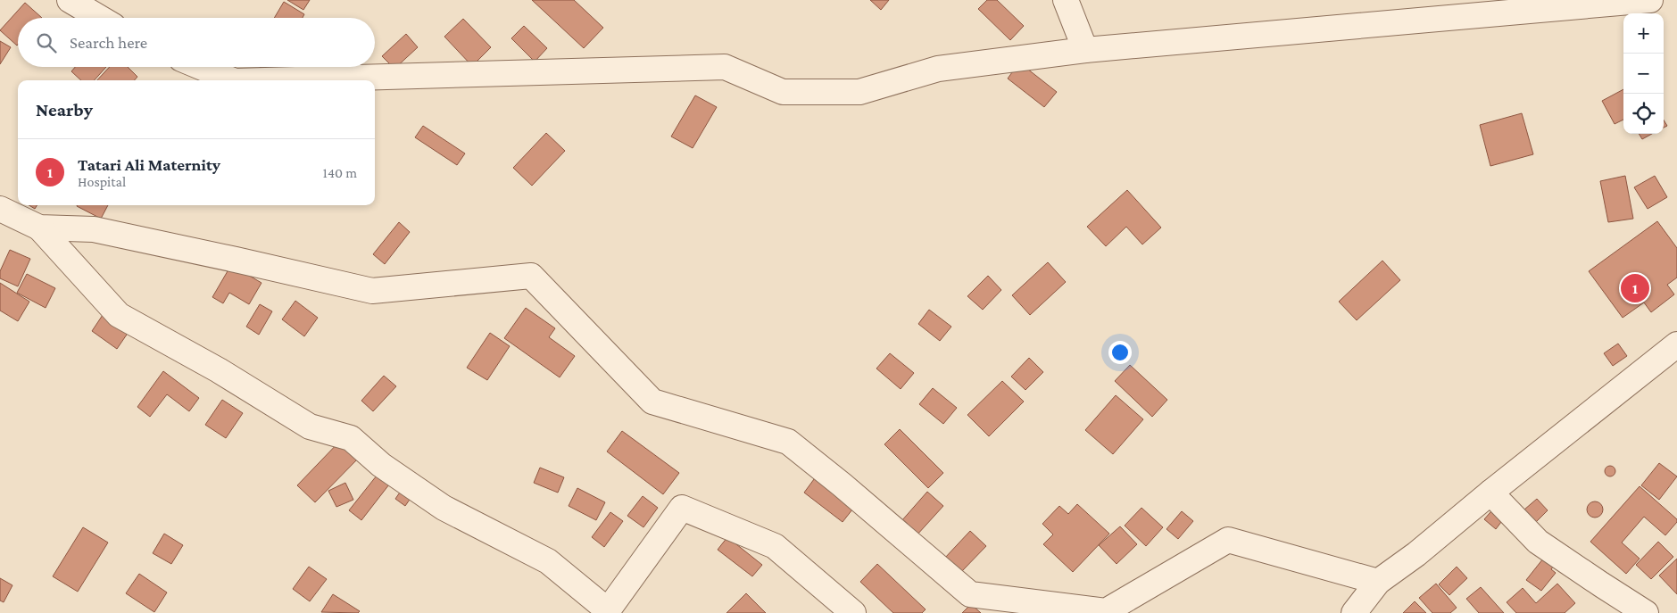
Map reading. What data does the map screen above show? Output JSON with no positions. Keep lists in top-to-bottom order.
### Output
{
  "page": {
    "map_buttons": ["+", "−"],
    "search": "Search here",
    "heading": "Nearby",
    "list": [
      {
        "mark": "1",
        "name": "Tatari Ali Maternity",
        "note": "Hospital",
        "value": "140 m"
      }
    ],
    "pins": "1"
  }
}
